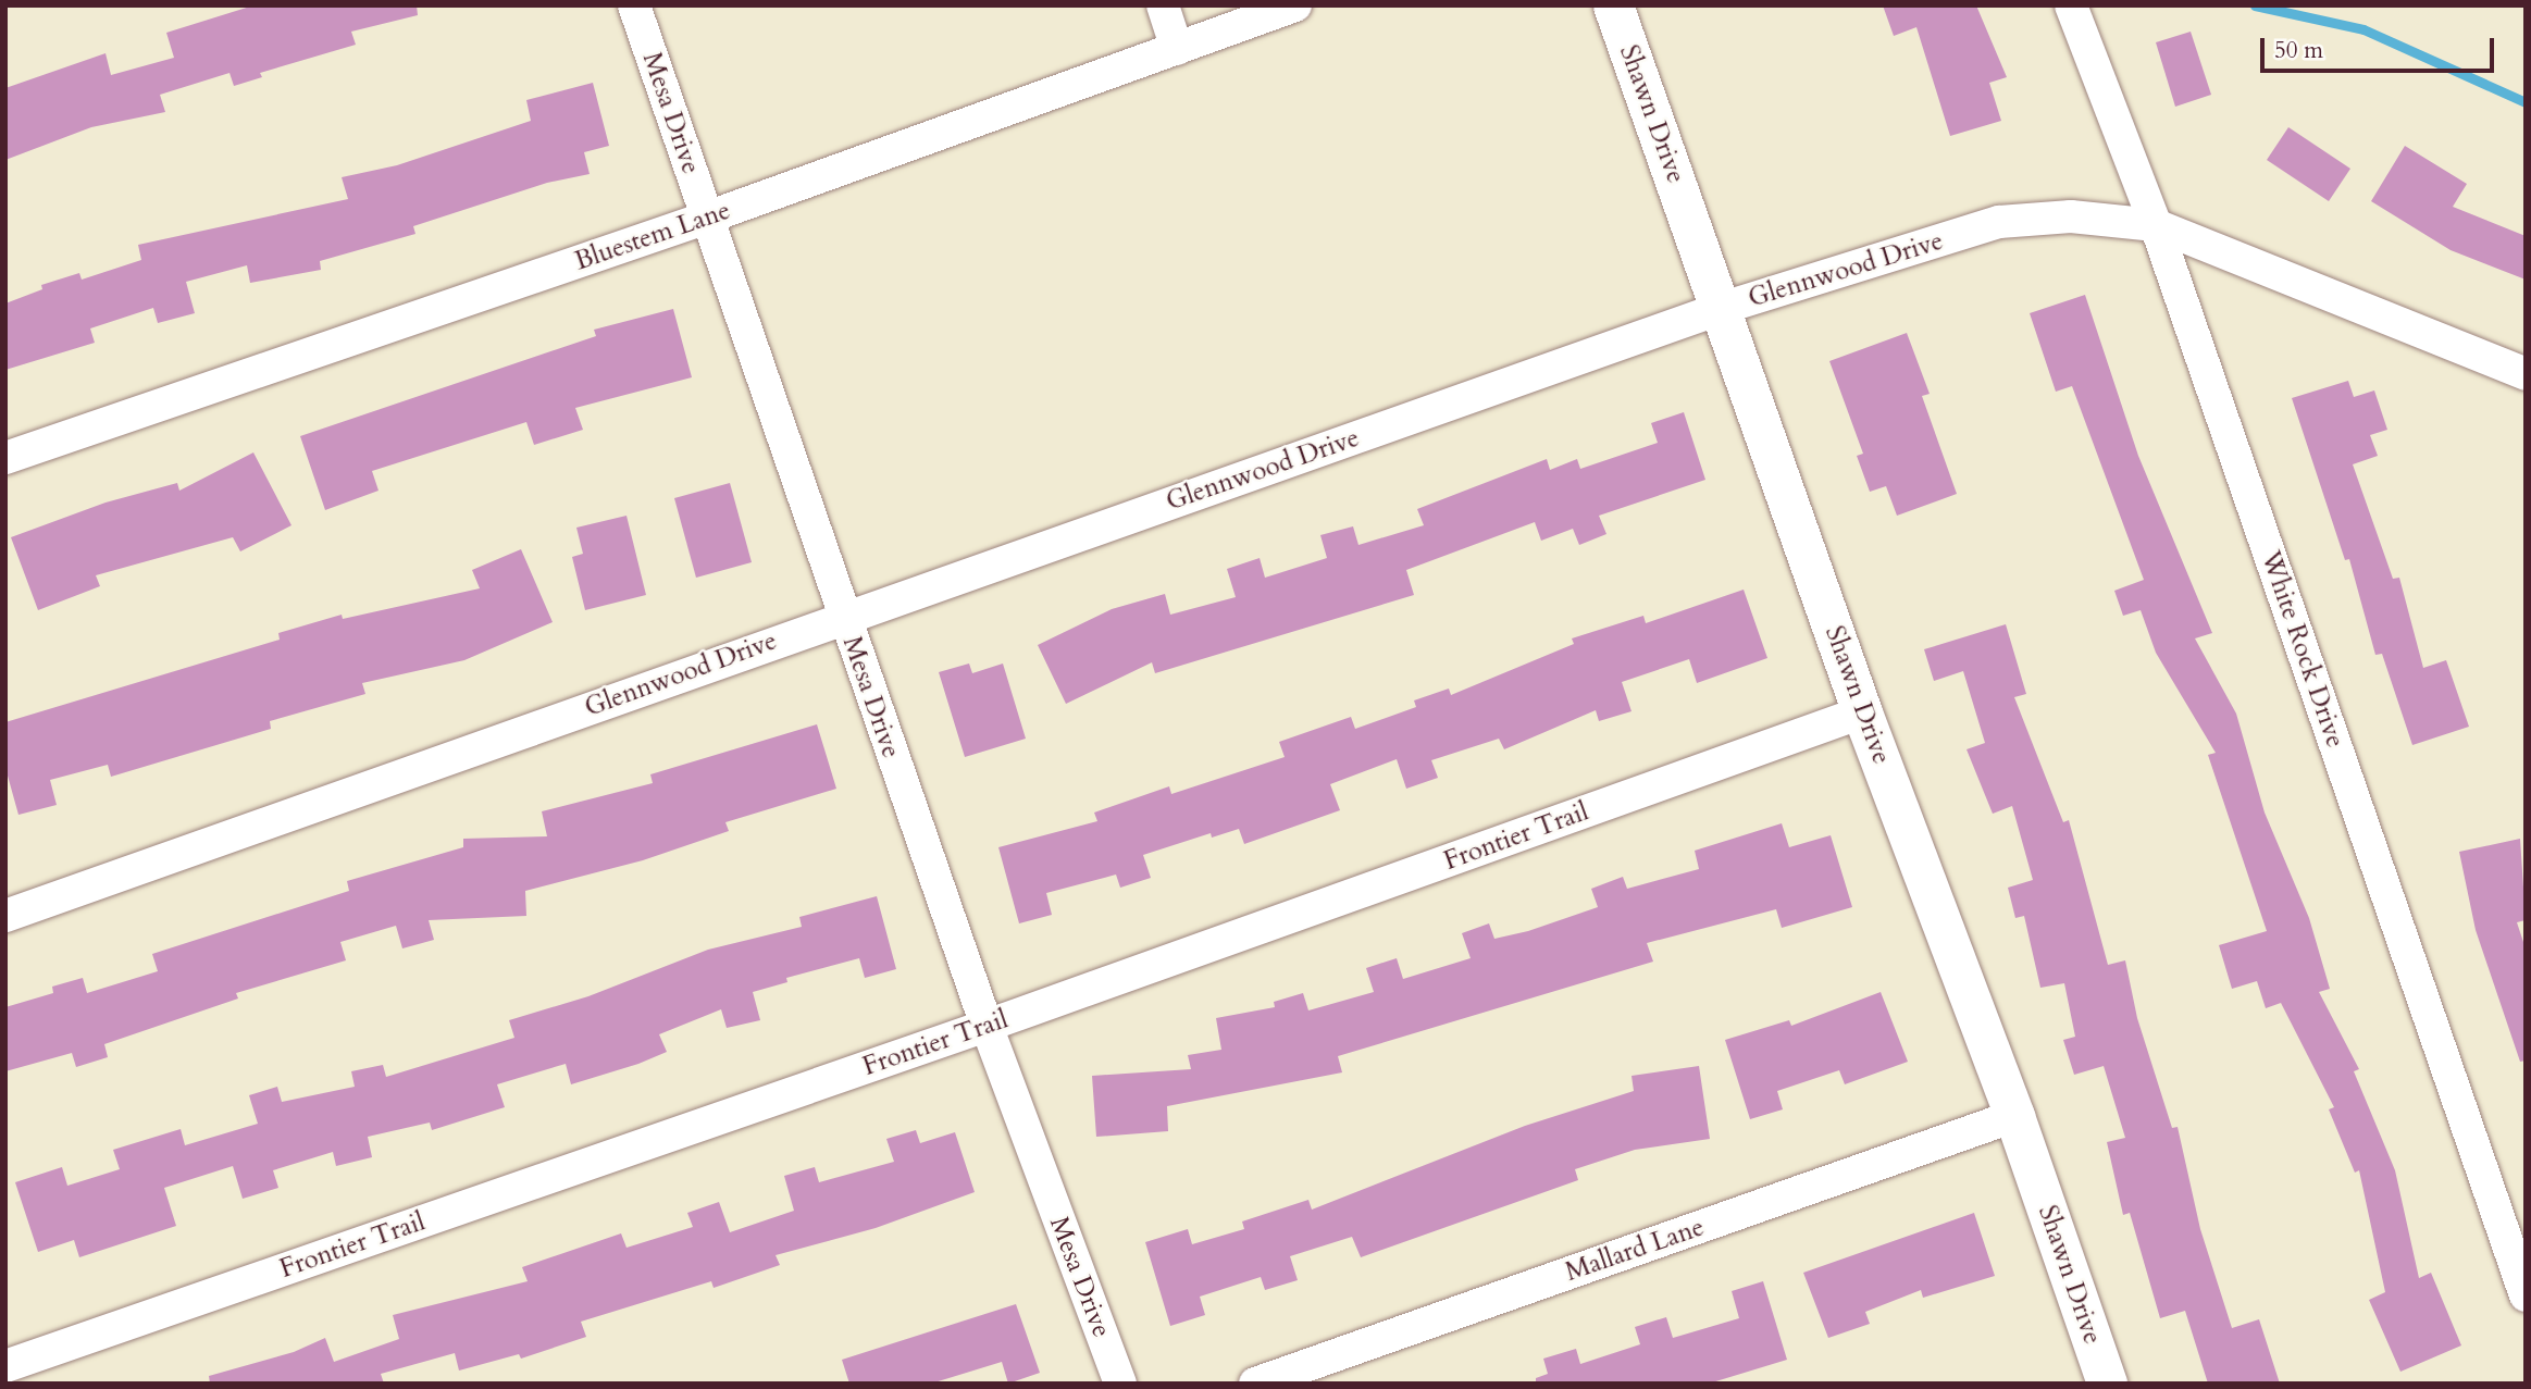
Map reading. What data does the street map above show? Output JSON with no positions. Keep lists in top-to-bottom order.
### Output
{
  "streets": {
    "street": [
      "Mesa Drive",
      "Shawn Drive",
      "Bluestem Lane",
      "Glennwood Drive",
      "White Rock Drive",
      "Frontier Trail",
      "Mallard Lane"
    ]
  },
  "crossings": [
    ["Mesa Drive", "Bluestem Lane"],
    ["Mesa Drive", "Glennwood Drive"],
    ["Mesa Drive", "Frontier Trail"],
    ["Shawn Drive", "Glennwood Drive"],
    ["Shawn Drive", "Frontier Trail"],
    ["Shawn Drive", "Mallard Lane"],
    ["Glennwood Drive", "White Rock Drive"]
  ],
  "scale_bar": "50 m"
}
